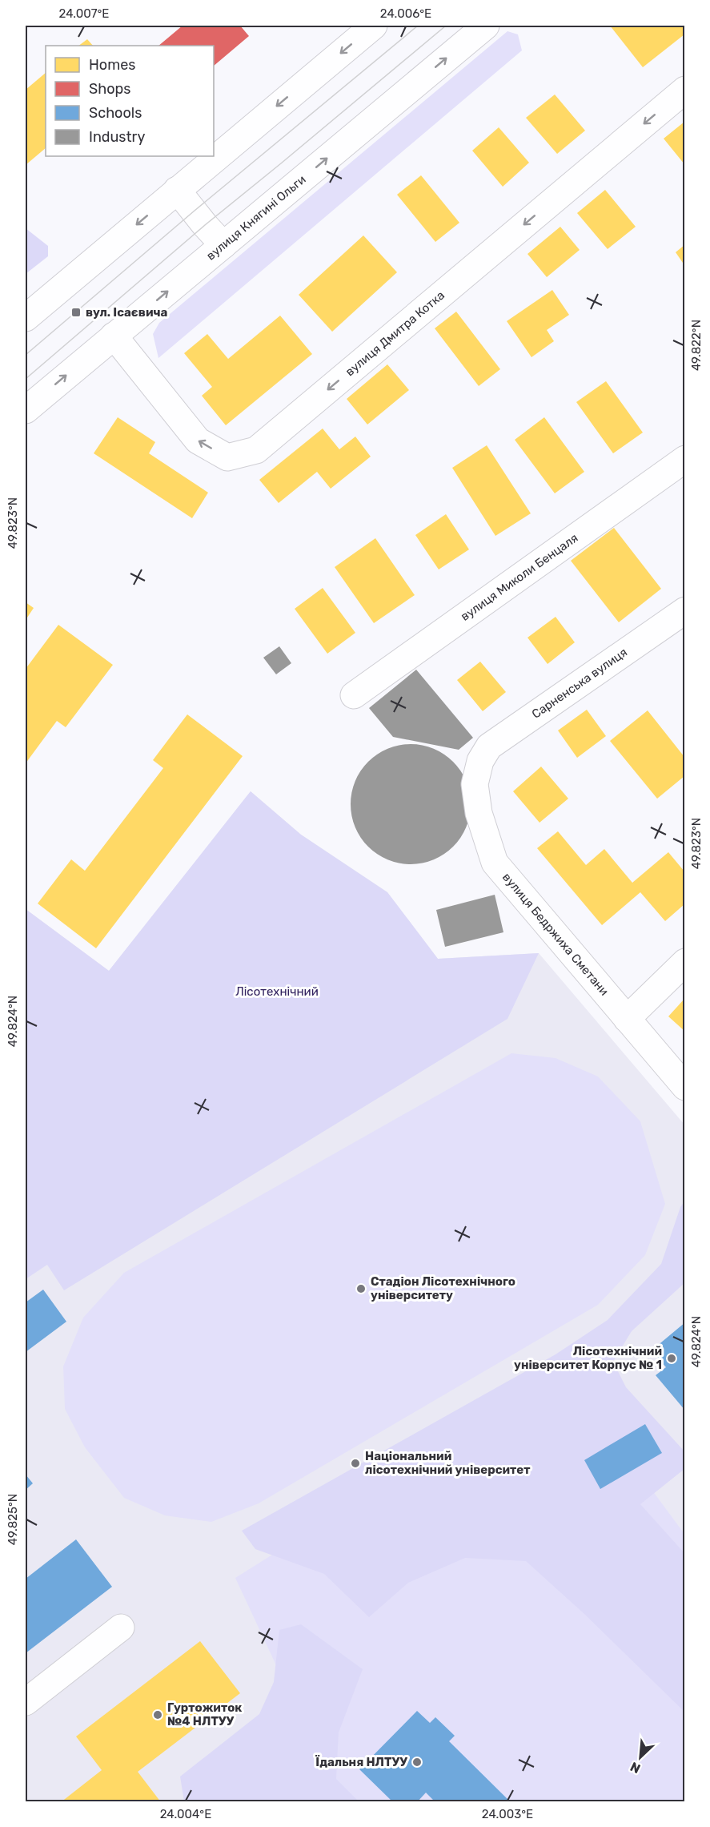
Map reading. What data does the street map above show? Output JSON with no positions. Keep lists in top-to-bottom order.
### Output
{
  "streets": {
    "street": [
      "вулиця Княгині Ольги",
      "вулиця Дмитра Котка",
      "вулиця Миколи Бенцаля",
      "Сарненська вулиця",
      "вулиця Бедржиха Сметани"
    ]
  },
  "crossings": [
    ["вулиця Княгині Ольги", "вулиця Дмитра Котка"],
    ["Сарненська вулиця", "вулиця Бедржиха Сметани"]
  ],
  "one_way": ["вулиця Дмитра Котка"],
  "parks": ["Лісотехнічний"],
  "places": {
    "transit": ["вул. Ісаєвича"],
    "other": [
      "Стадіон Лісотехнічного університету",
      "Лісотехнічний університет Корпус № 1",
      "Національний лісотехнічний університет",
      "Гуртожиток №4 НЛТУУ",
      "Їдальня НЛТУУ"
    ]
  },
  "legend": [
    "Homes",
    "Shops",
    "Schools",
    "Industry"
  ],
  "north": "bottom left",
  "coordinates": [
    "24.007°E",
    "24.006°E",
    "49.822°N",
    "49.823°N",
    "49.824°N",
    "49.825°N",
    "24.004°E",
    "24.003°E"
  ]
}
